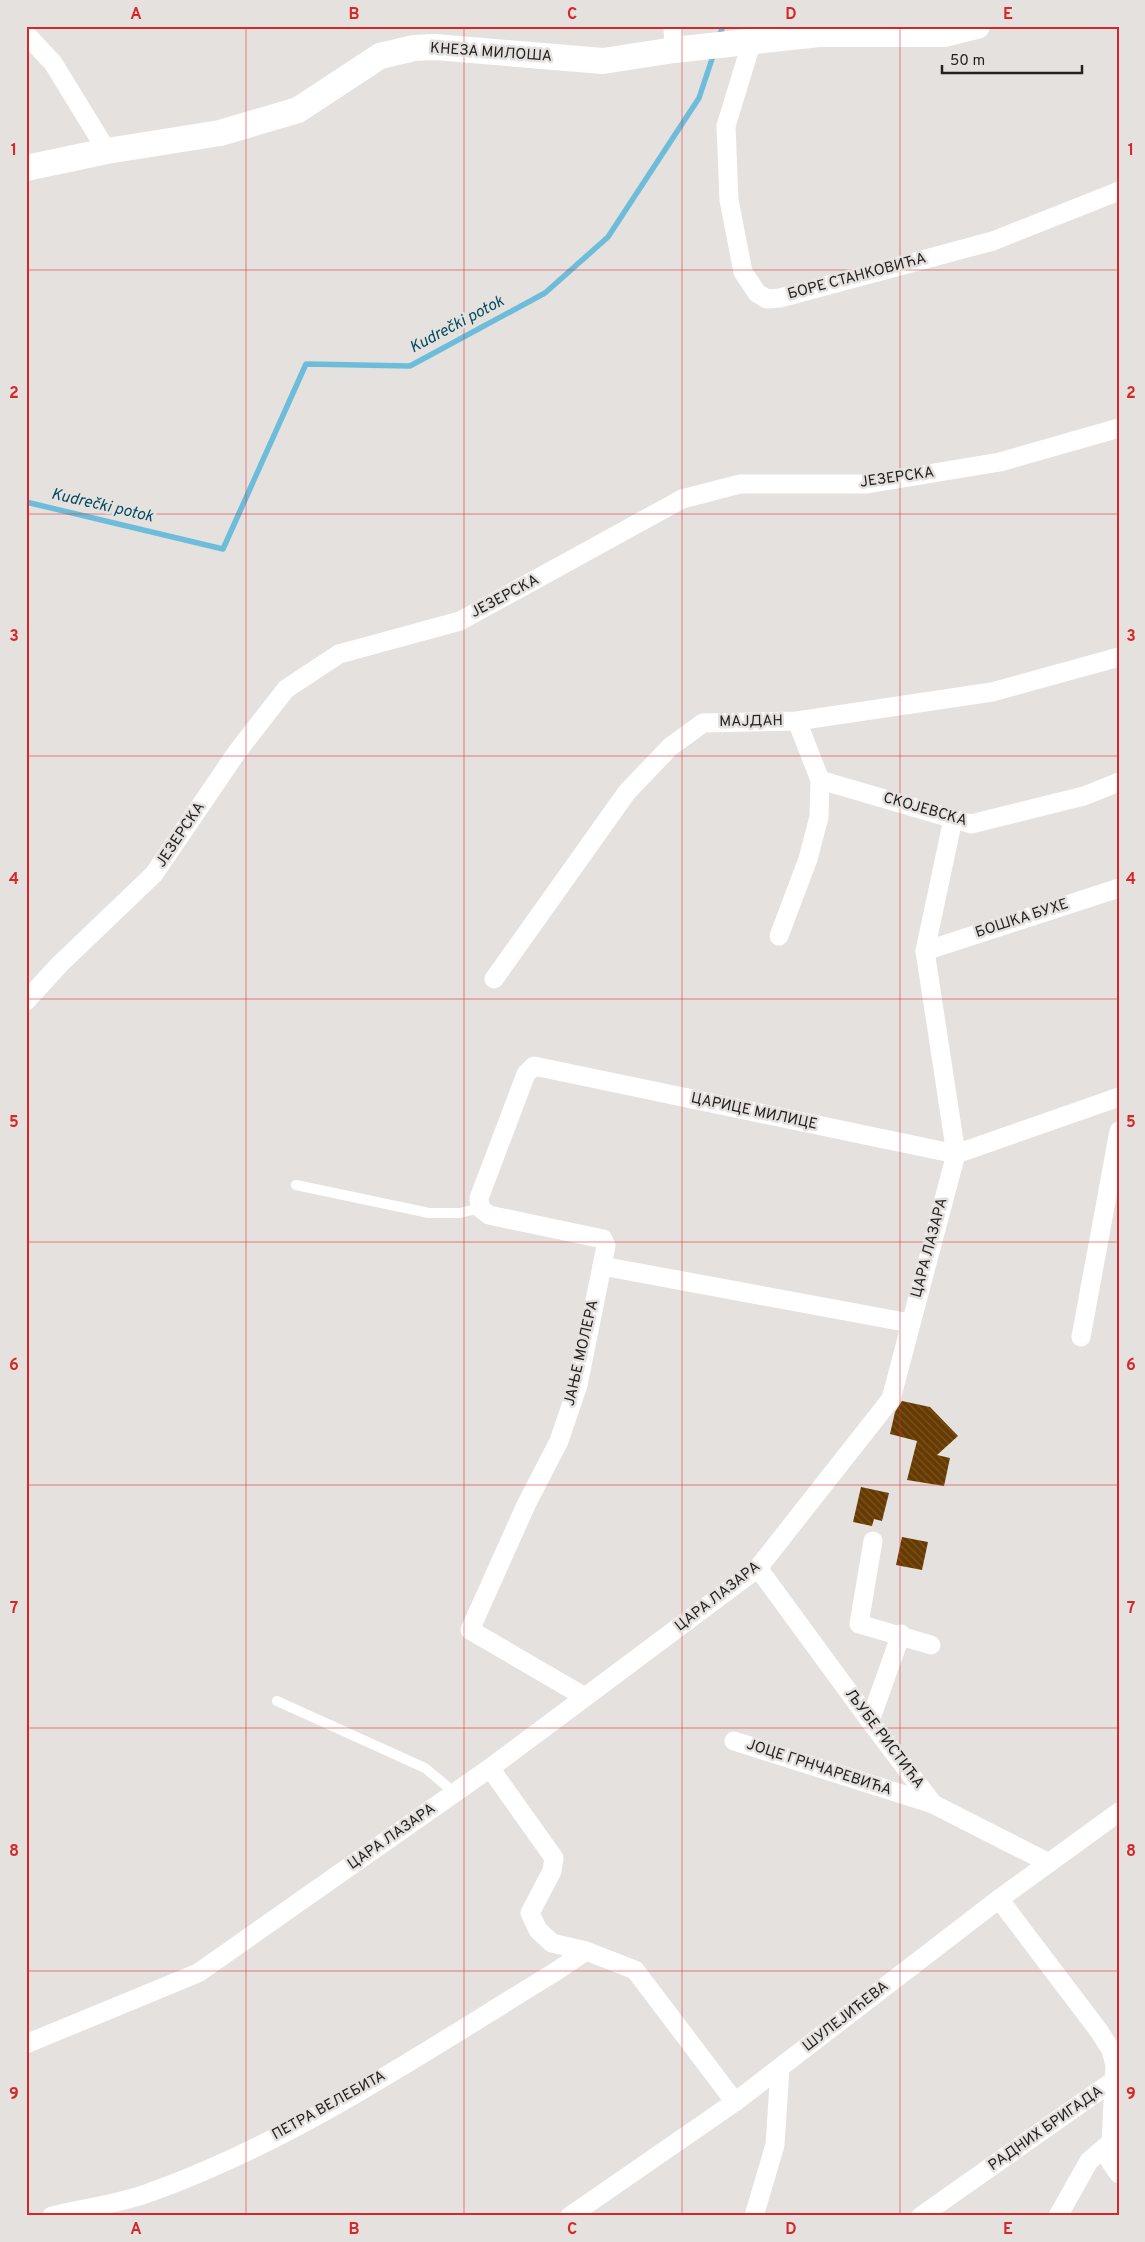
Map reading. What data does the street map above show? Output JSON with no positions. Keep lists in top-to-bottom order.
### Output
{
  "streets": {
    "street": [
      "КНЕЗА МИЛОША",
      "БОРЕ СТАНКОВИЋА",
      "ЈЕЗЕРСКА",
      "МАЈДАН",
      "СКОЈЕВСКА",
      "БОШКА БУХЕ",
      "ЦАРИЦЕ МИЛИЦЕ",
      "ЦАРА ЛАЗАРА",
      "ЈАЊЕ МОЛЕРА",
      "ЉУБЕ РИСТИЋА",
      "ЈОЦЕ ГРНЧАРЕВИЋА",
      "ШУЛЕЈИЋЕВА",
      "ПЕТРА ВЕЛЕБИТА",
      "РАДНИХ БРИГАДА"
    ]
  },
  "crossings": [
    ["КНЕЗА МИЛОША", "БОРЕ СТАНКОВИЋА"],
    ["СКОЈЕВСКА", "ЦАРА ЛАЗАРА"],
    ["БОШКА БУХЕ", "ЦАРА ЛАЗАРА"],
    ["ЦАРИЦЕ МИЛИЦЕ", "ЦАРА ЛАЗАРА"],
    ["ЦАРА ЛАЗАРА", "ЈАЊЕ МОЛЕРА"],
    ["ЦАРА ЛАЗАРА", "ЉУБЕ РИСТИЋА"],
    ["ЉУБЕ РИСТИЋА", "ЈОЦЕ ГРНЧАРЕВИЋА"],
    ["ЉУБЕ РИСТИЋА", "ШУЛЕЈИЋЕВА"],
    ["ШУЛЕЈИЋЕВА", "РАДНИХ БРИГАДА"]
  ],
  "water": ["Kudrečki potok"],
  "scale_bar": "50 m",
  "grid": {
    "columns": [
      "A",
      "B",
      "C",
      "D",
      "E"
    ],
    "rows": [
      "1",
      "2",
      "3",
      "4",
      "5",
      "6",
      "7",
      "8",
      "9"
    ]
  }
}
